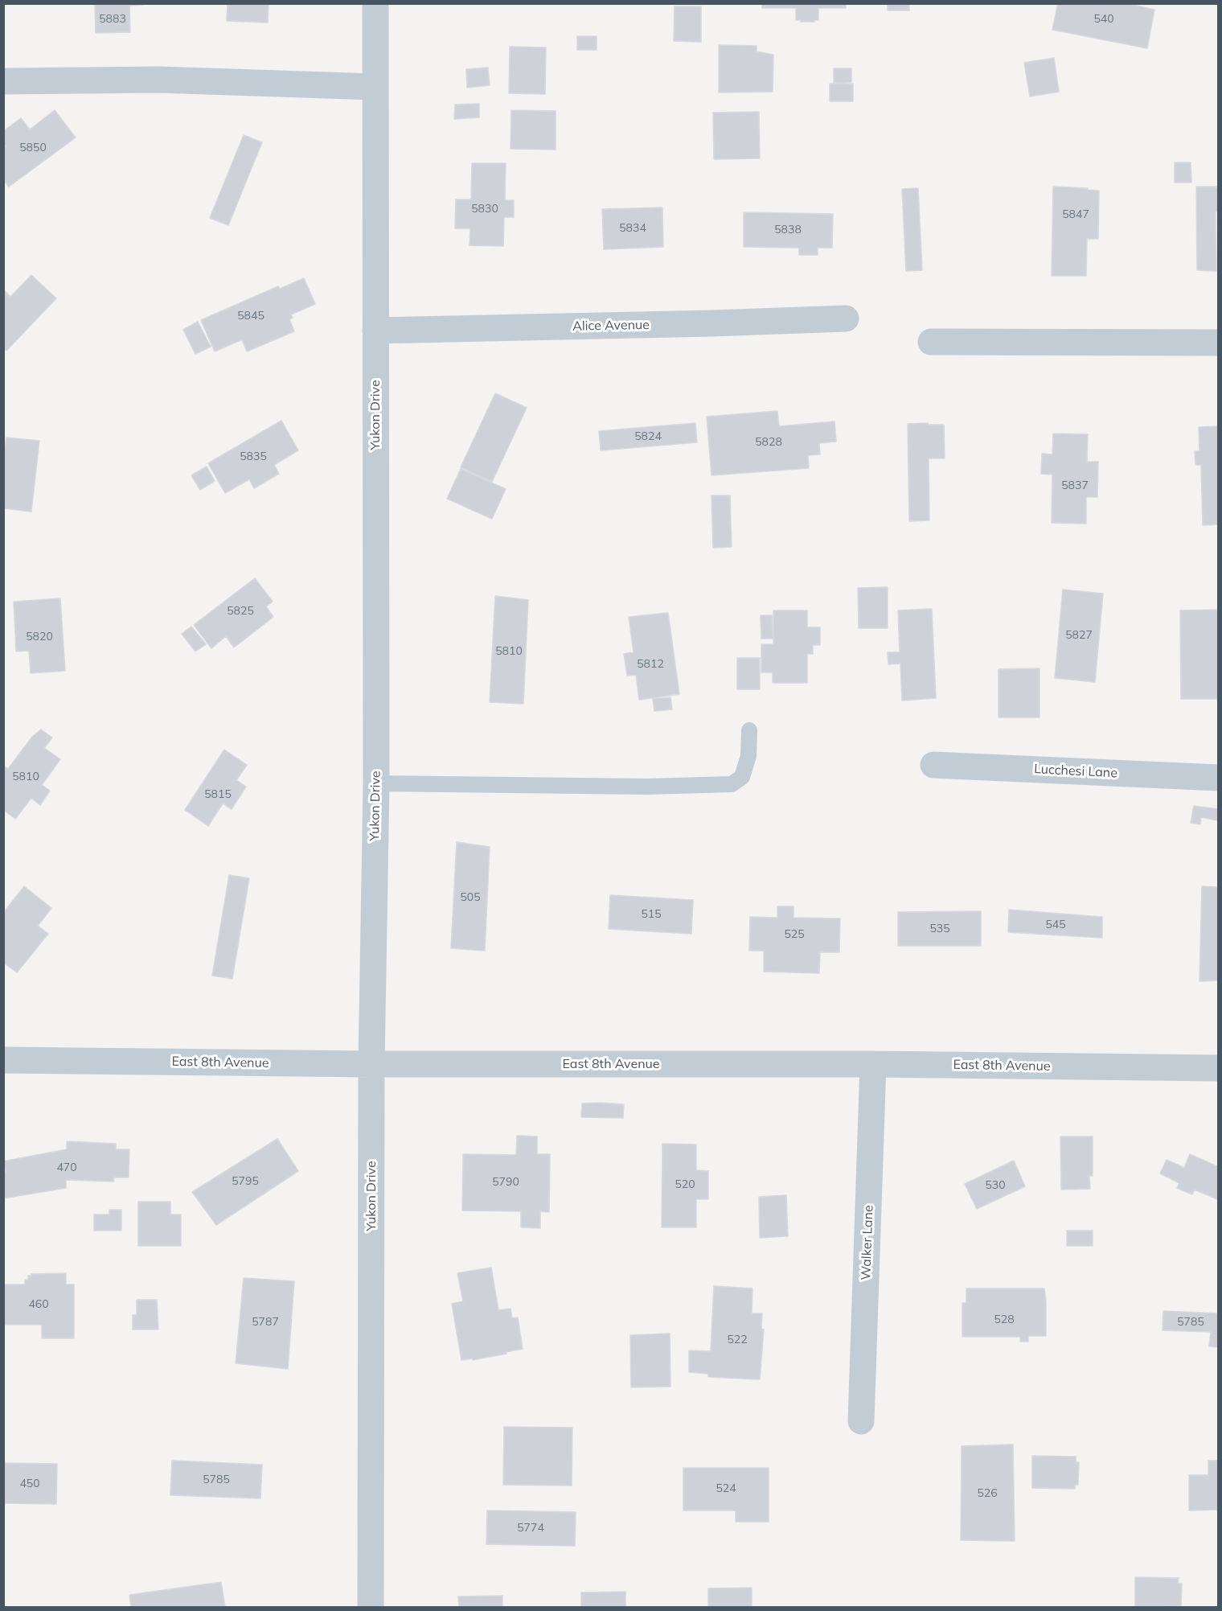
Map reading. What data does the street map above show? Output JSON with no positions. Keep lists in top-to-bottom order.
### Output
{
  "streets": {
    "street": [
      "Alice Avenue",
      "Yukon Drive",
      "Lucchesi Lane",
      "East 8th Avenue",
      "Walker Lane"
    ]
  },
  "crossings": [
    ["Alice Avenue", "Yukon Drive"],
    ["Yukon Drive", "East 8th Avenue"],
    ["East 8th Avenue", "Walker Lane"]
  ],
  "house_numbers": [
    "5883",
    "540",
    "5850",
    "5830",
    "5847",
    "5834",
    "5838",
    "5845",
    "5824",
    "5828",
    "5835",
    "5837",
    "5825",
    "5827",
    "5820",
    "5810",
    "5812",
    "5810",
    "5815",
    "505",
    "515",
    "545",
    "535",
    "525",
    "470",
    "5795",
    "5790",
    "520",
    "530",
    "460",
    "528",
    "5787",
    "5785",
    "522",
    "5785",
    "450",
    "524",
    "526",
    "5774"
  ]
}
